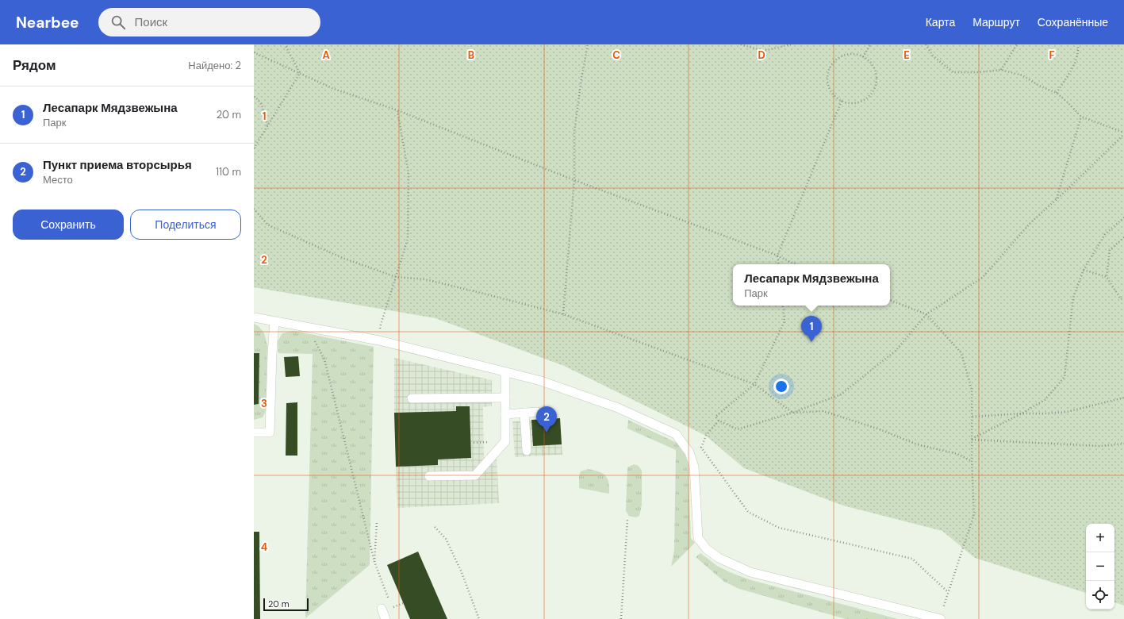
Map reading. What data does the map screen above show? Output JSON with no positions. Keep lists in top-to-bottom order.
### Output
{
  "scale_bar": "20 m",
  "page": {
    "header": "Nearbee",
    "search": "Поиск",
    "nav": ["Карта", "Маршрут", "Сохранённые"],
    "heading": ["Рядом", "Найдено: 2"],
    "list": [
      {
        "mark": "1",
        "name": "Лесапарк Мядзвежына",
        "note": "Парк",
        "value": "20 m"
      },
      {
        "mark": "2",
        "name": "Пункт приема вторсырья",
        "note": "Место",
        "value": "110 m"
      }
    ],
    "buttons": ["Сохранить", "Поделиться"],
    "popup": ["Лесапарк Мядзвежына", "Парк"],
    "pins": ["1", "2"],
    "map_buttons": ["+", "−"],
    "scale": "20 m"
  },
  "grid": {
    "columns": [
      "A",
      "B",
      "C",
      "D",
      "E",
      "F"
    ],
    "rows": [
      "1",
      "2",
      "3",
      "4"
    ]
  }
}
